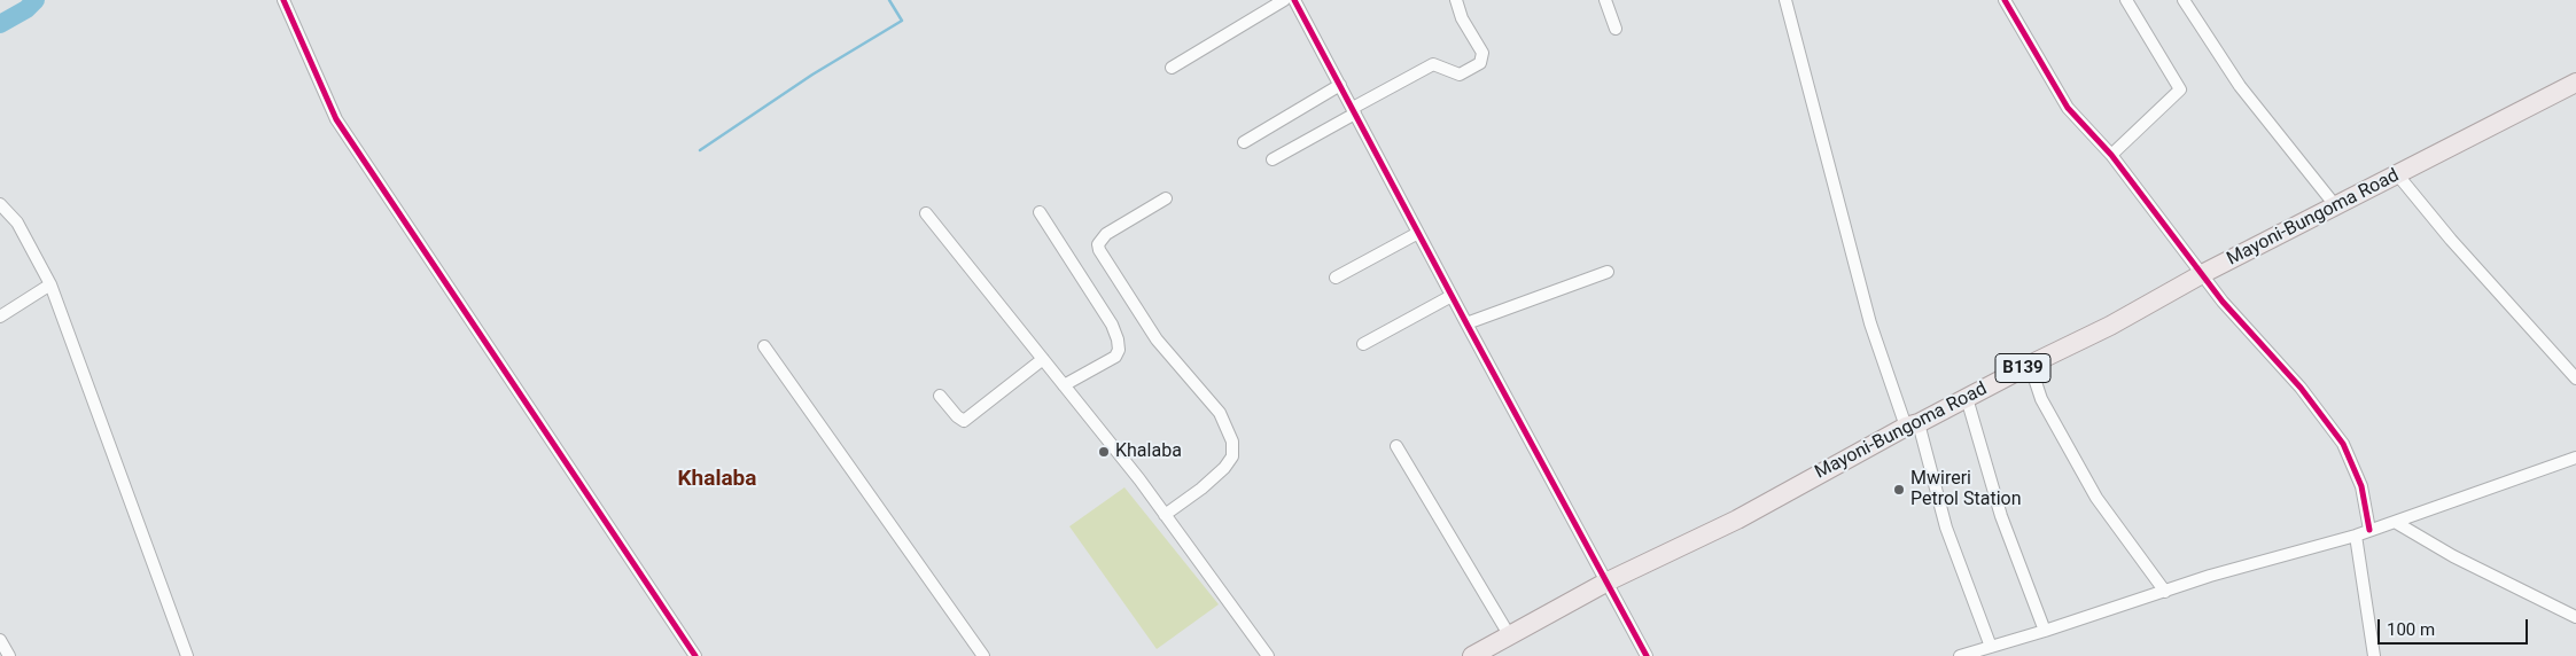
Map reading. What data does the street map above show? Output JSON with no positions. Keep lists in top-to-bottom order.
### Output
{
  "streets": {
    "main road": ["Mayoni-Bungoma Road", "B139"]
  },
  "districts": ["Khalaba"],
  "places": ["Khalaba", "Mwireri Petrol Station"],
  "scale_bar": "100 m"
}
